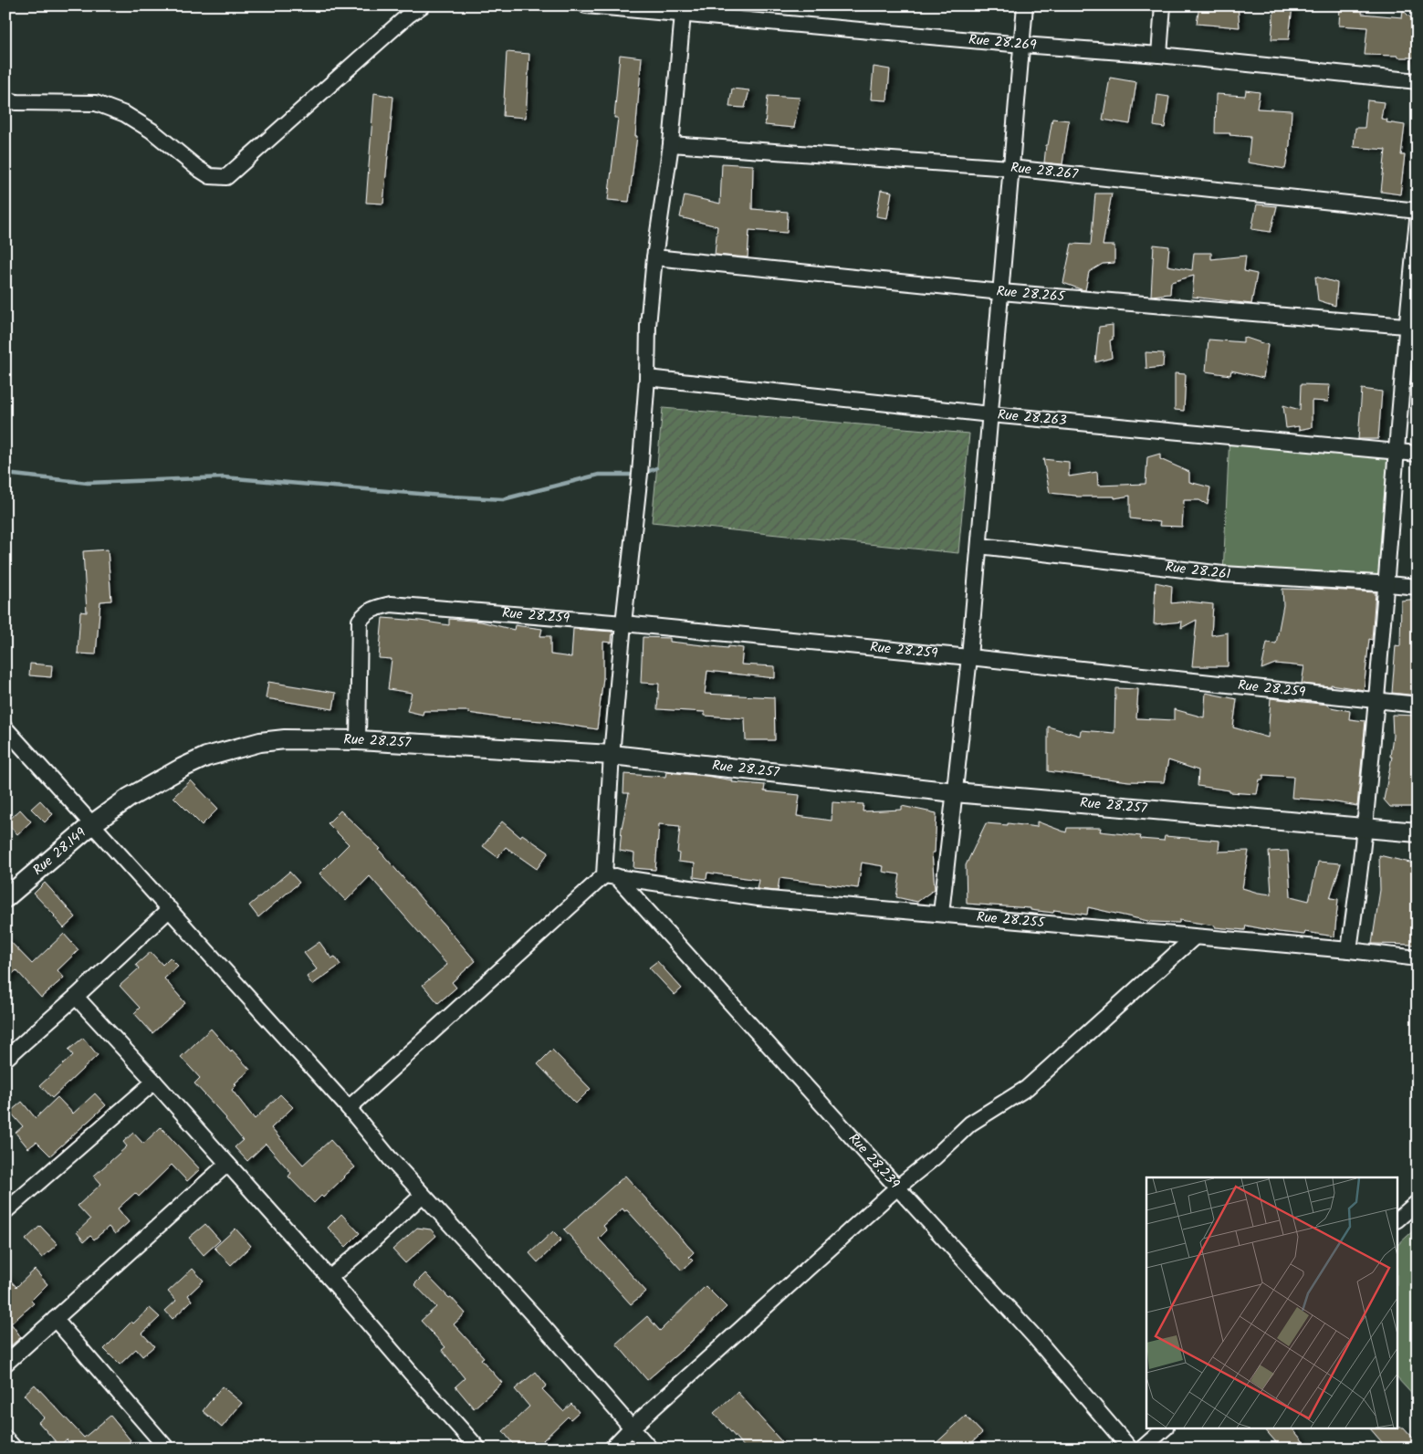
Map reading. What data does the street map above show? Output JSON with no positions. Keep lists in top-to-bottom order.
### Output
{
  "streets": {
    "street": [
      "Rue 28.269",
      "Rue 28.267",
      "Rue 28.265",
      "Rue 28.263",
      "Rue 28.261",
      "Rue 28.259",
      "Rue 28.257",
      "Rue 28.149",
      "Rue 28.255",
      "Rue 28.239"
    ]
  },
  "crossings": [
    ["Rue 28.259", "Rue 28.257"],
    ["Rue 28.257", "Rue 28.149"],
    ["Rue 28.255", "Rue 28.239"]
  ]
}
